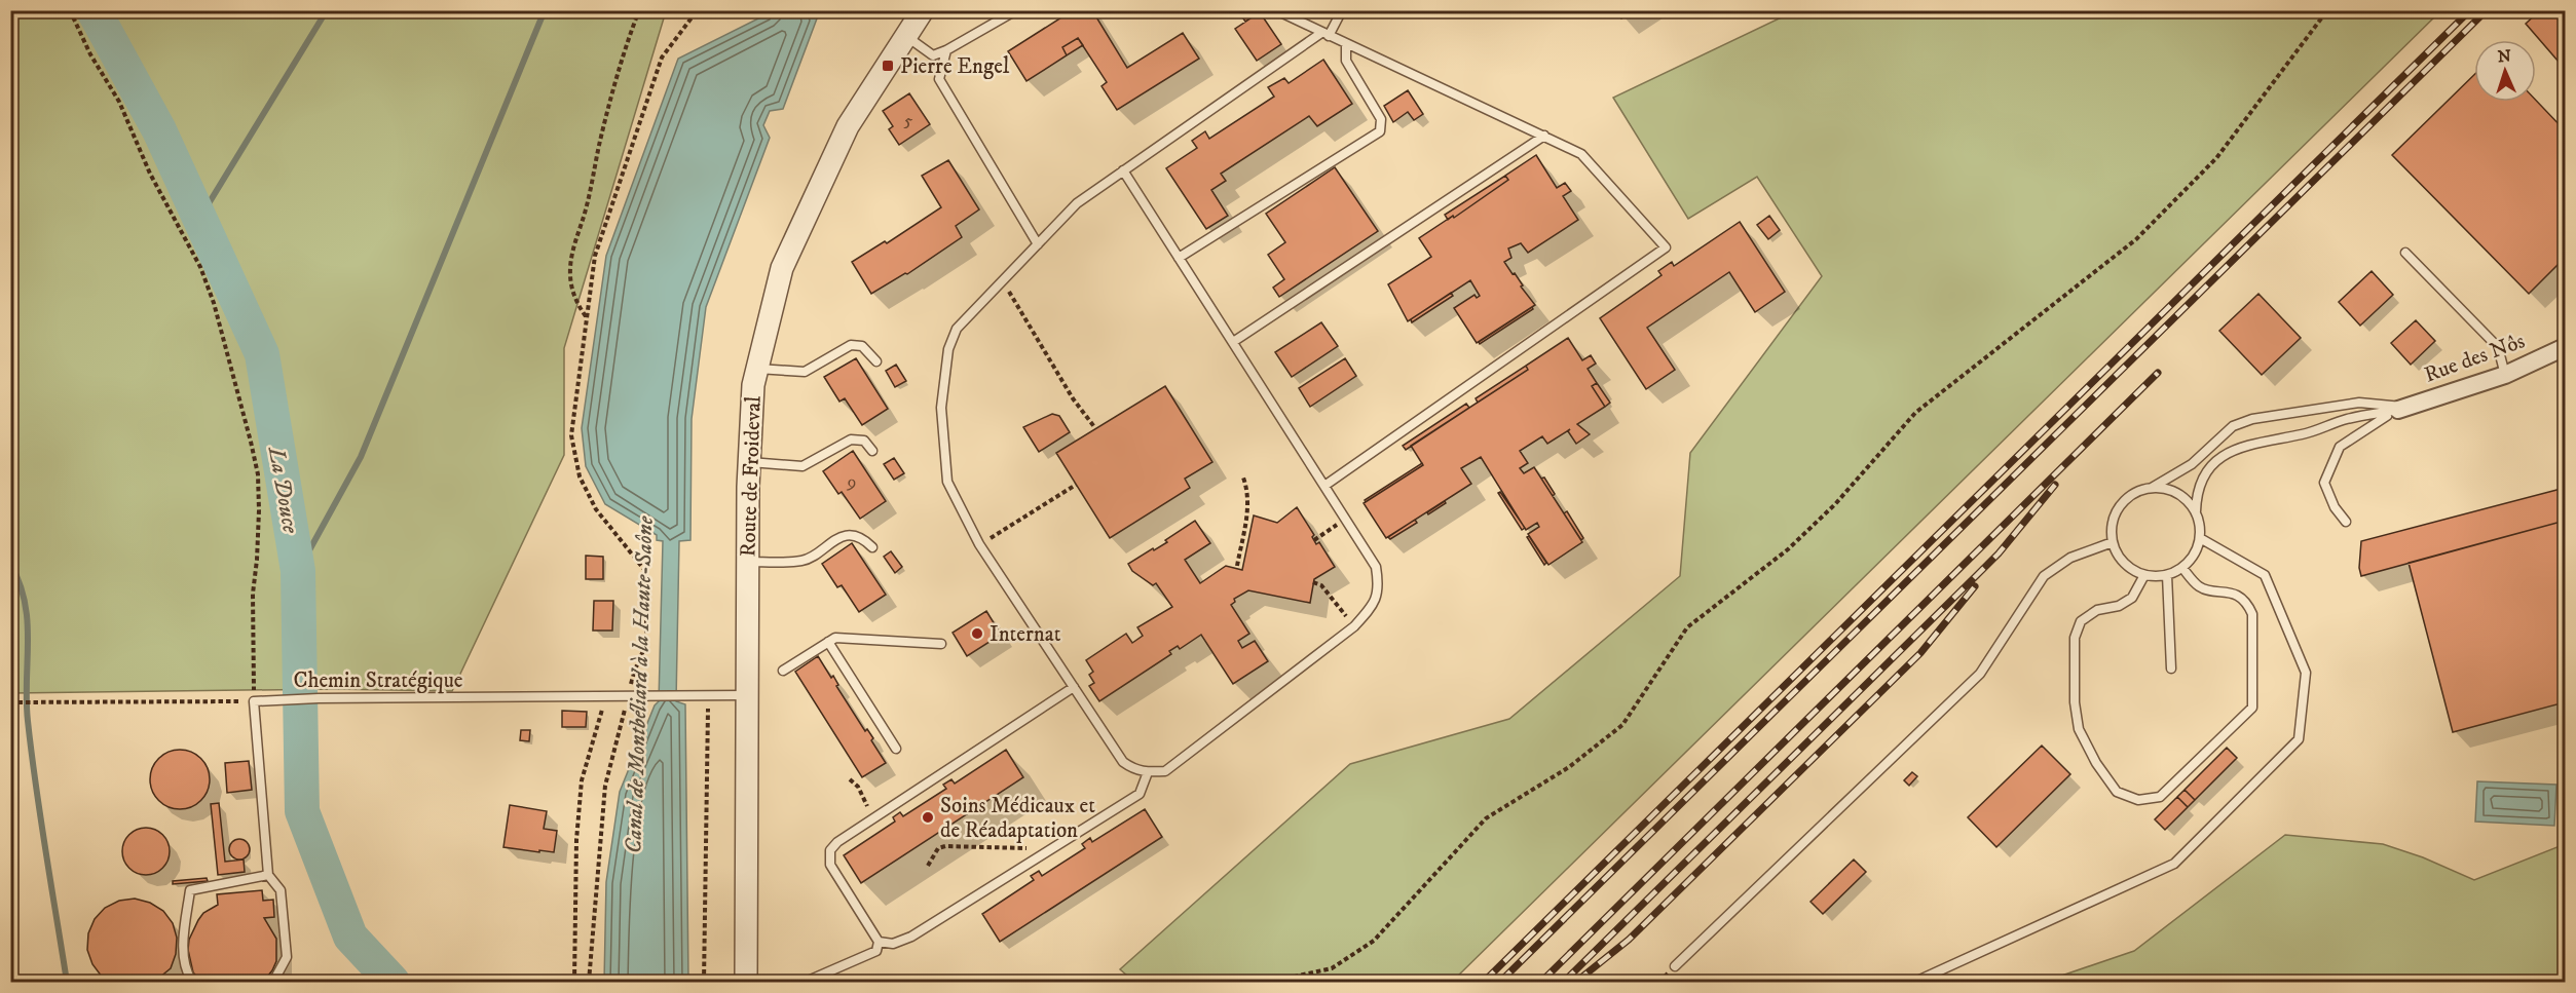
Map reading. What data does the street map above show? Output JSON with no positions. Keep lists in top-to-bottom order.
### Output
{
  "streets": {
    "street": ["Rue des Nôs", "Route de Froideval"],
    "lane": ["Chemin Stratégique"]
  },
  "crossings": [
    ["Route de Froideval", "Chemin Stratégique"]
  ],
  "water": ["La Douce", "Canal de Montbéliard à la Haute-Saône"],
  "places": {
    "transit": ["Pierre Engel"],
    "other": ["Internat", "Soins Médicaux et de Réadaptation"]
  },
  "house_numbers": ["5", "9"],
  "north": "top"
}
